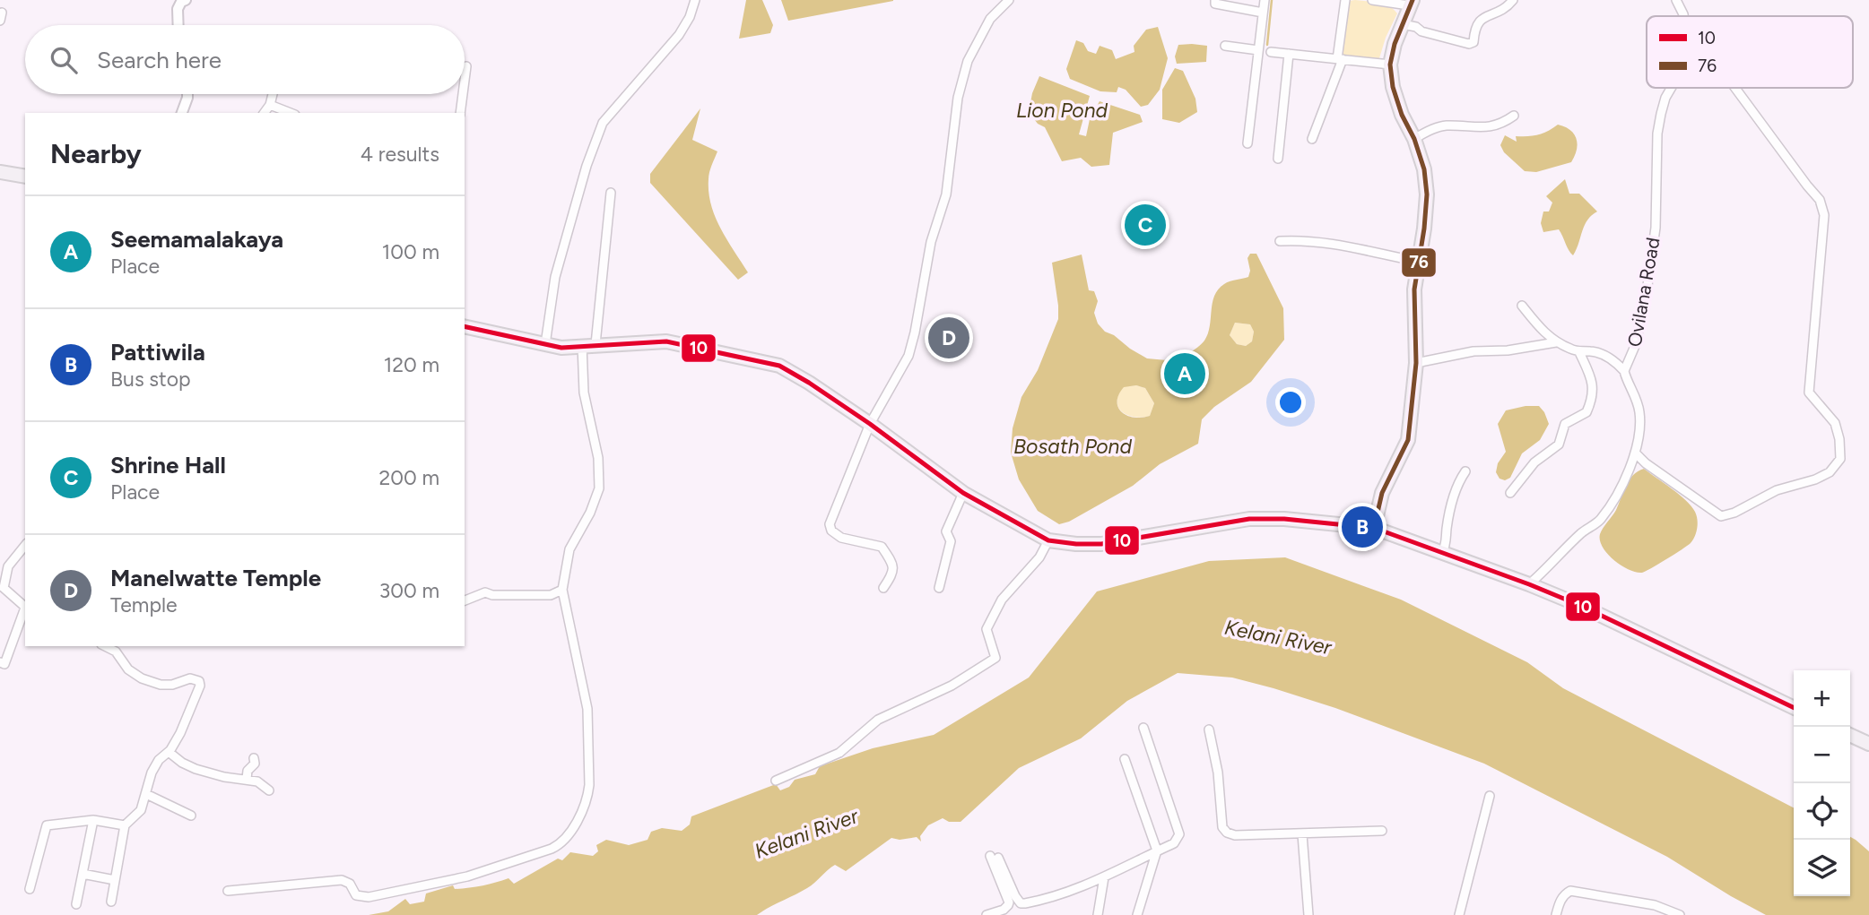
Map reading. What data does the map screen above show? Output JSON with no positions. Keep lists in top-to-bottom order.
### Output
{
  "streets": {
    "street": ["Ovilana Road"]
  },
  "water": ["Lion Pond", "Bosath Pond", "Kelani River"],
  "lines": ["transit line 76", "transit line 10"],
  "legend": ["10", "76"],
  "page": {
    "search": "Search here",
    "heading": ["Nearby", "4 results"],
    "list": [
      {
        "mark": "A",
        "name": "Seemamalakaya",
        "note": "Place",
        "value": "100 m"
      },
      {
        "mark": "B",
        "name": "Pattiwila",
        "note": "Bus stop",
        "value": "120 m"
      },
      {
        "mark": "C",
        "name": "Shrine Hall",
        "note": "Place",
        "value": "200 m"
      },
      {
        "mark": "D",
        "name": "Manelwatte Temple",
        "note": "Temple",
        "value": "300 m"
      }
    ],
    "pins": [
      "C",
      "D",
      "A",
      "B"
    ],
    "map_buttons": ["+", "−"]
  }
}
